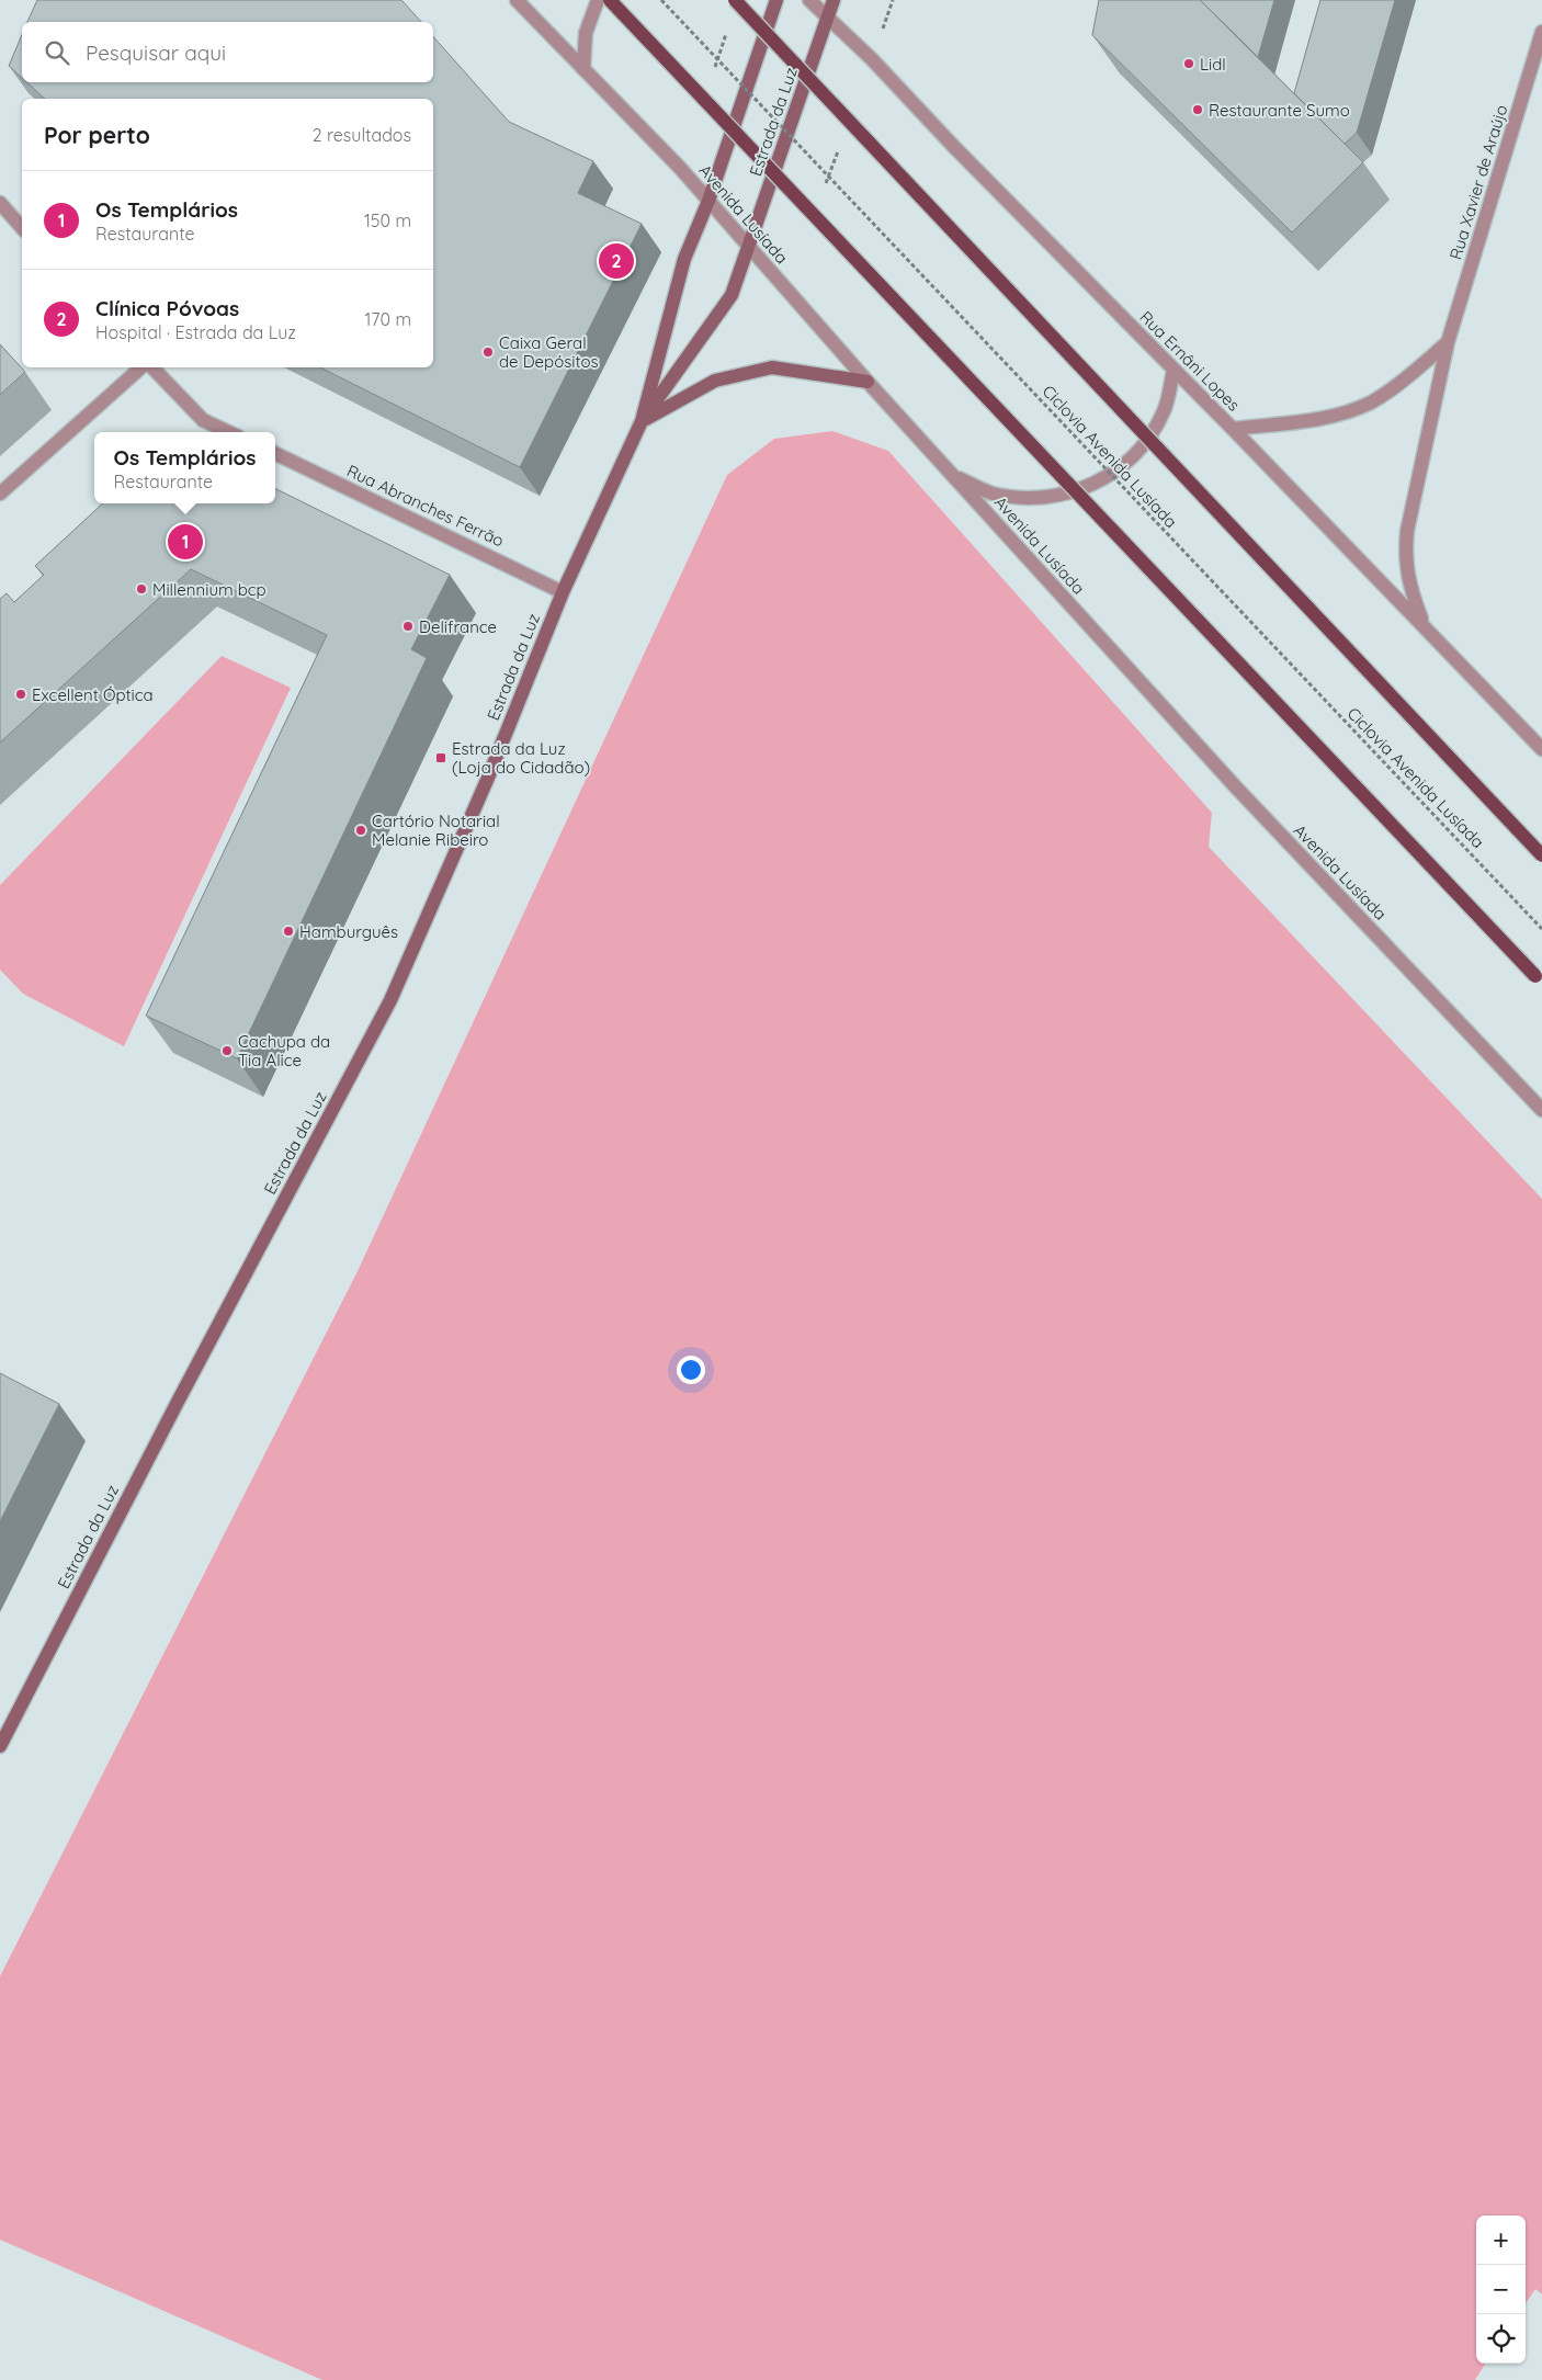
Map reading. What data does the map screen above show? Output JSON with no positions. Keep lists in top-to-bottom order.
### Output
{
  "streets": {
    "main road": ["Estrada da Luz"],
    "street": [
      "Rua Xavier de Araújo",
      "Avenida Lusíada",
      "Rua Ernâni Lopes",
      "Rua Abranches Ferrão"
    ],
    "path": ["Ciclovia Avenida Lusíada"]
  },
  "crossings": [
    ["Estrada da Luz", "Avenida Lusíada"],
    ["Estrada da Luz", "Rua Ernâni Lopes"],
    ["Estrada da Luz", "Rua Abranches Ferrão"],
    ["Rua Xavier de Araújo", "Rua Ernâni Lopes"]
  ],
  "places": {
    "other": [
      "Lidl",
      "Restaurante Sumo",
      "Caixa Geral de Depósitos",
      "Millennium bcp",
      "Delifrance",
      "Excellent Óptica",
      "Cartório Notarial Melanie Ribeiro",
      "Hamburguês",
      "Cachupa da Tia Alice"
    ],
    "transit": ["Estrada da Luz (Loja do Cidadão)"]
  },
  "page": {
    "search": "Pesquisar aqui",
    "heading": ["Por perto", "2 resultados"],
    "list": [
      {
        "mark": "1",
        "name": "Os Templários",
        "note": "Restaurante",
        "value": "150 m"
      },
      {
        "mark": "2",
        "name": "Clínica Póvoas",
        "note": "Hospital · Estrada da Luz",
        "value": "170 m"
      }
    ],
    "pins": ["2", "1"],
    "popup": ["Os Templários", "Restaurante"],
    "map_buttons": ["+", "−"]
  }
}
